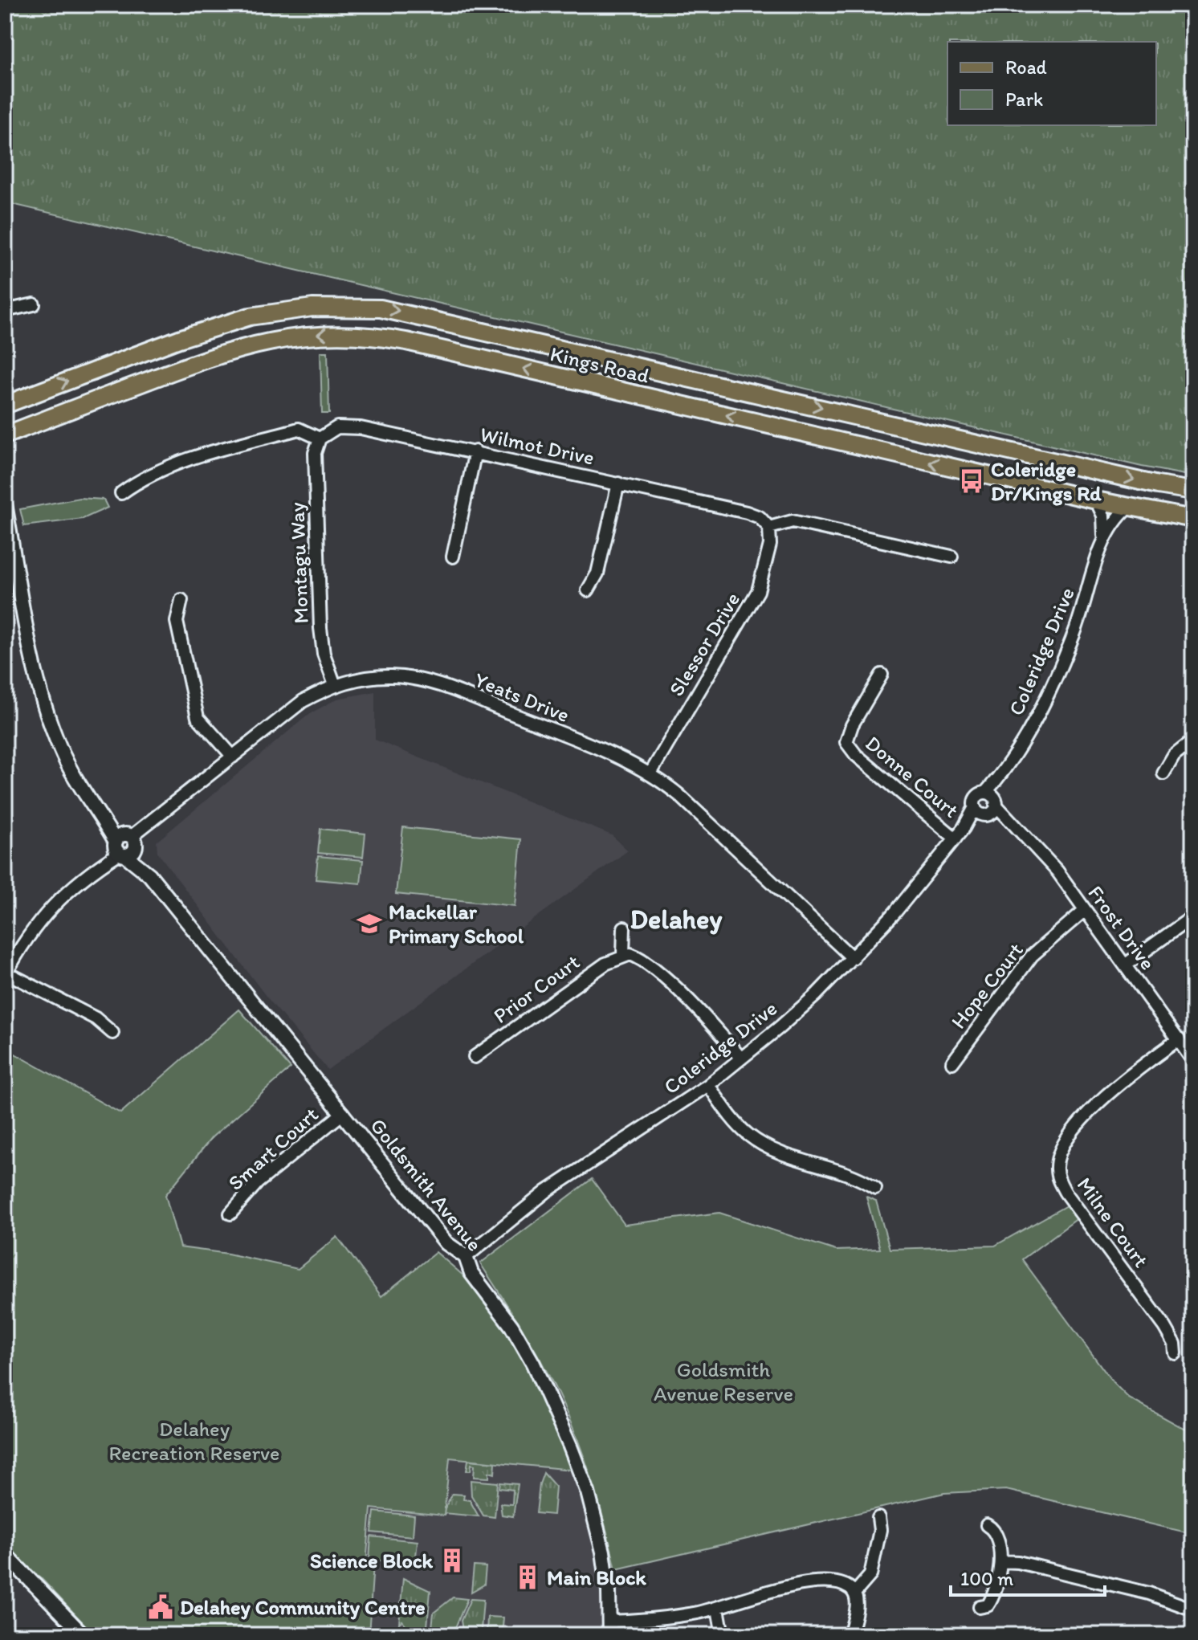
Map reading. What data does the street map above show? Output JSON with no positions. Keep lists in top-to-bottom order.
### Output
{
  "streets": {
    "main road": ["Kings Road"],
    "street": [
      "Wilmot Drive",
      "Montagu Way",
      "Slessor Drive",
      "Coleridge Drive",
      "Yeats Drive",
      "Donne Court",
      "Frost Drive",
      "Hope Court",
      "Prior Court",
      "Smart Court",
      "Goldsmith Avenue",
      "Milne Court"
    ]
  },
  "crossings": [
    ["Kings Road", "Coleridge Drive"],
    ["Wilmot Drive", "Montagu Way"],
    ["Wilmot Drive", "Slessor Drive"],
    ["Montagu Way", "Yeats Drive"],
    ["Slessor Drive", "Yeats Drive"],
    ["Coleridge Drive", "Yeats Drive"],
    ["Coleridge Drive", "Donne Court"],
    ["Coleridge Drive", "Frost Drive"],
    ["Coleridge Drive", "Goldsmith Avenue"],
    ["Yeats Drive", "Goldsmith Avenue"],
    ["Frost Drive", "Hope Court"],
    ["Frost Drive", "Milne Court"],
    ["Smart Court", "Goldsmith Avenue"]
  ],
  "districts": ["Delahey"],
  "parks": ["Goldsmith Avenue Reserve", "Delahey Recreation Reserve"],
  "places": {
    "bus stop": ["Coleridge Dr/Kings Rd"],
    "school or university": ["Mackellar Primary School"],
    "building": ["Science Block", "Main Block"],
    "public building": ["Delahey Community Centre"]
  },
  "legend": ["Road", "Park"],
  "scale_bar": "100 m"
}
